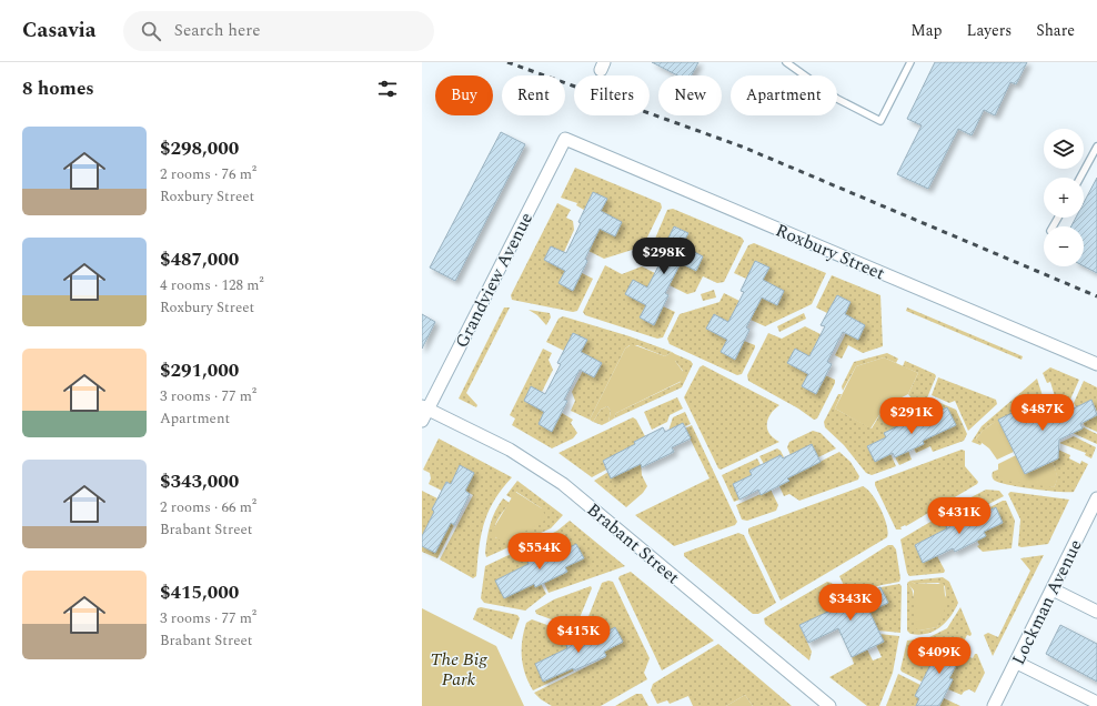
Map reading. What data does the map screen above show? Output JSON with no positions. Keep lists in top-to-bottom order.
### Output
{
  "streets": {
    "street": [
      "Roxbury Street",
      "Grandview Avenue",
      "Brabant Street",
      "Lockman Avenue"
    ]
  },
  "crossings": [
    ["Roxbury Street", "Grandview Avenue"],
    ["Grandview Avenue", "Brabant Street"]
  ],
  "parks": ["The Big Park"],
  "page": {
    "header": "Casavia",
    "search": "Search here",
    "nav": ["Map", "Layers", "Share"],
    "heading": "8 homes",
    "chip": [
      "Buy",
      "Rent",
      "Filters",
      "New",
      "Apartment"
    ],
    "list": [
      {
        "name": "$298,000",
        "note": "2 rooms · 76 m² · Roxbury Street"
      },
      {
        "name": "$487,000",
        "note": "4 rooms · 128 m² · Roxbury Street"
      },
      {
        "name": "$291,000",
        "note": "3 rooms · 77 m² · Apartment"
      },
      {
        "name": "$343,000",
        "note": "2 rooms · 66 m² · Brabant Street"
      },
      {
        "name": "$415,000",
        "note": "3 rooms · 77 m² · Brabant Street"
      }
    ],
    "map_buttons": ["+", "−"],
    "price": [
      "$298K",
      "$487K",
      "$291K",
      "$431K",
      "$554K",
      "$343K",
      "$415K",
      "$409K"
    ]
  }
}
